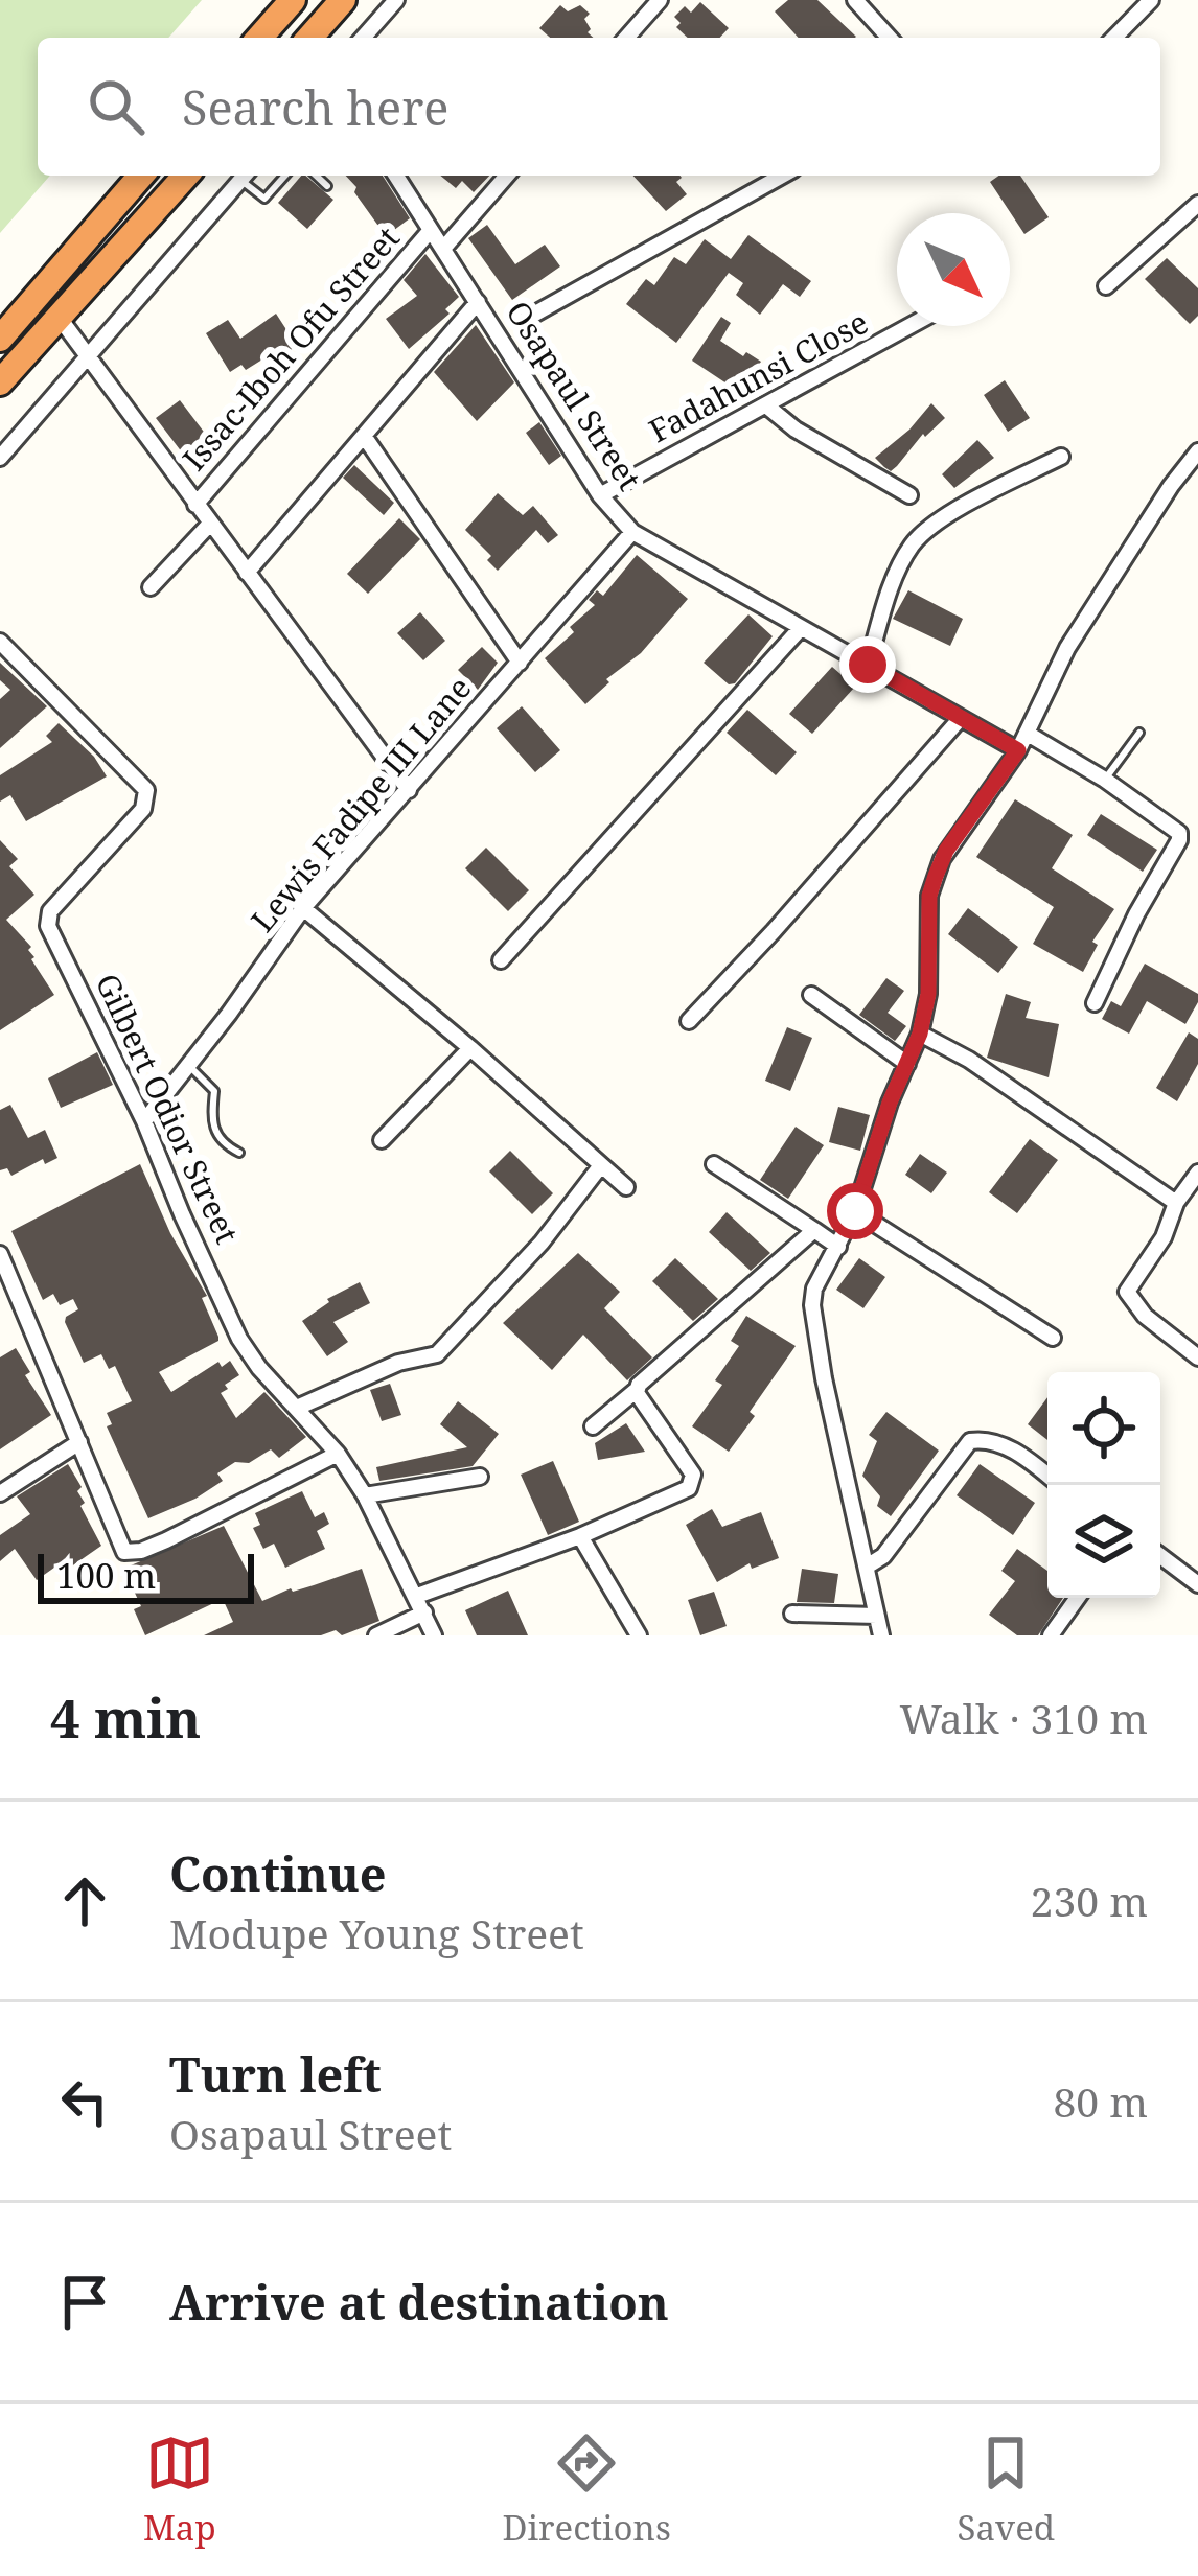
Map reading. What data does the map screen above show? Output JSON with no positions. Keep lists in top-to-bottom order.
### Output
{
  "streets": {
    "street": [
      "Issac-Iboh Ofu Street",
      "Fadahunsi Close",
      "Osapaul Street",
      "Lewis Fadipe III Lane",
      "Gilbert Odior Street"
    ]
  },
  "crossings": [
    ["Issac-Iboh Ofu Street", "Osapaul Street"],
    ["Fadahunsi Close", "Osapaul Street"],
    ["Osapaul Street", "Lewis Fadipe III Lane"],
    ["Lewis Fadipe III Lane", "Gilbert Odior Street"]
  ],
  "scale_bar": "100 m",
  "north": "bottom right",
  "page": {
    "search": "Search here",
    "scale": "100 m",
    "heading": ["4 min", "Walk · 310 m"],
    "list": [
      ["Continue", "Modupe Young Street", "230 m"],
      ["Turn left", "Osapaul Street", "80 m"],
      "Arrive at destination"
    ],
    "nav": ["Map", "Directions", "Saved"]
  }
}
